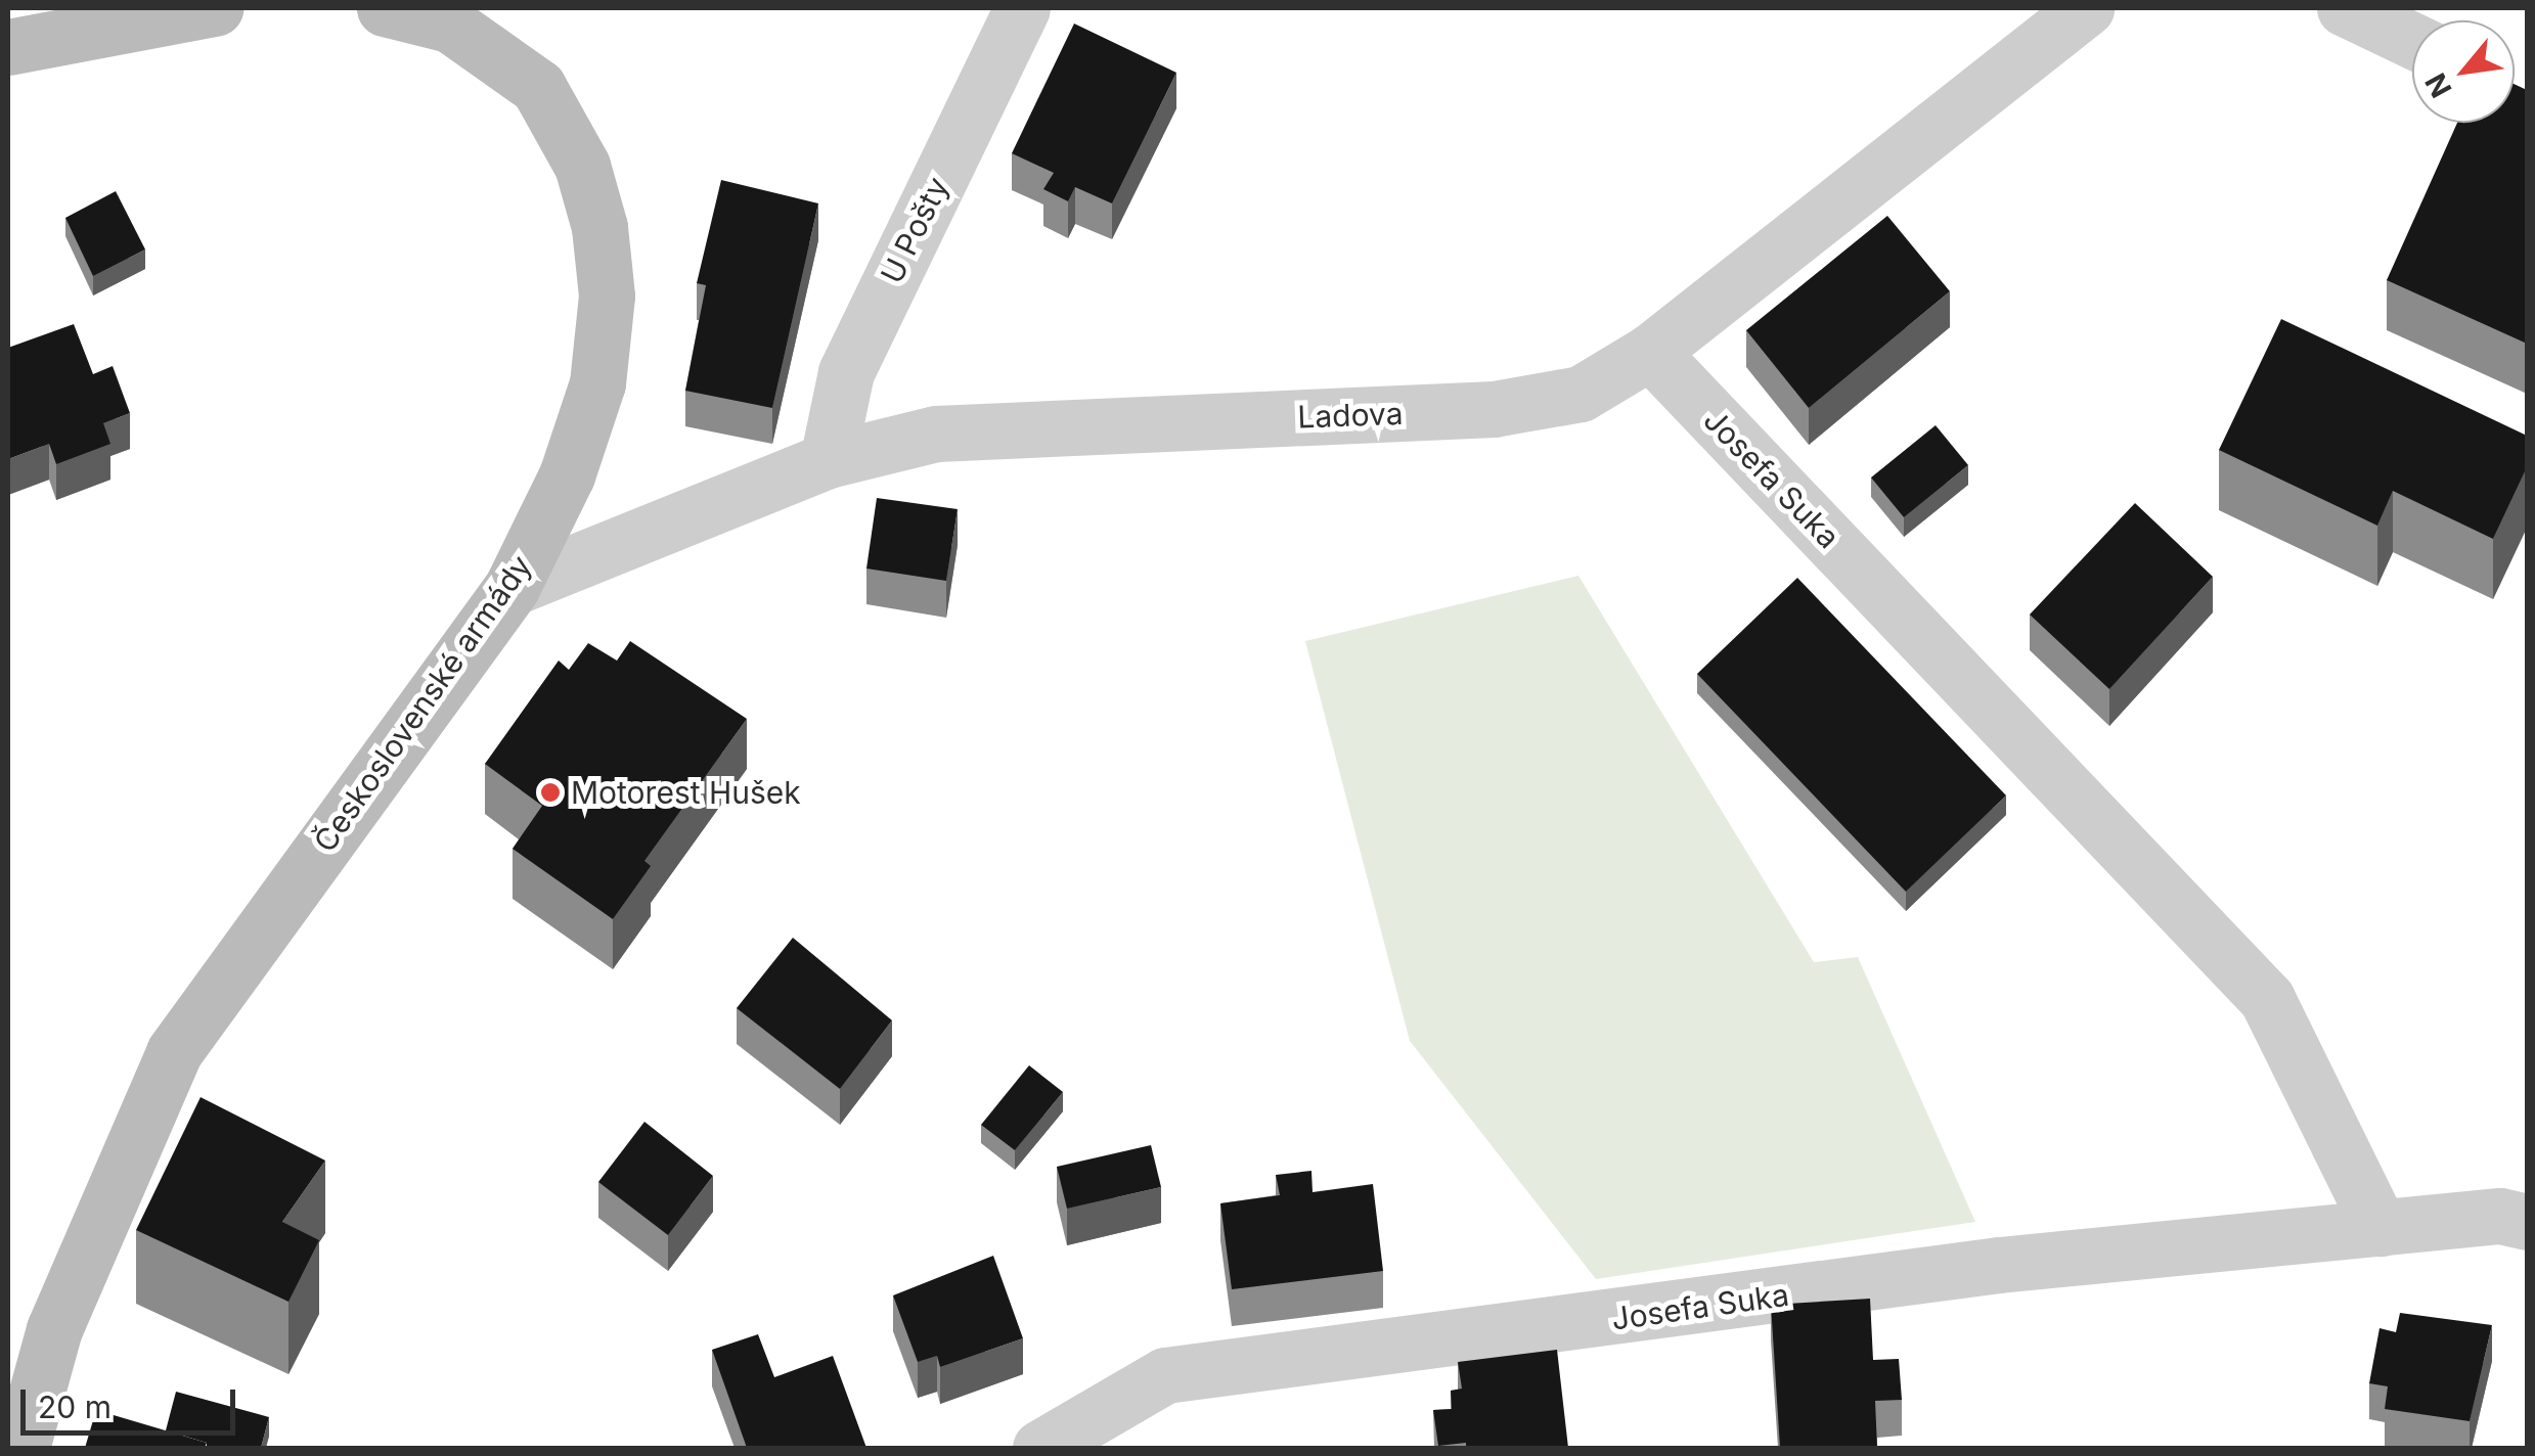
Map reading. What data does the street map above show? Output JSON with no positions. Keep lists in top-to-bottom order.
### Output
{
  "streets": {
    "street": [
      "U Pošty",
      "Ladova",
      "Josefa Suka",
      "Československé armády"
    ]
  },
  "crossings": [
    ["U Pošty", "Ladova"],
    ["Ladova", "Josefa Suka"],
    ["Ladova", "Československé armády"]
  ],
  "places": ["Motorest Hušek"],
  "scale_bar": "20 m",
  "north": "bottom left"
}
